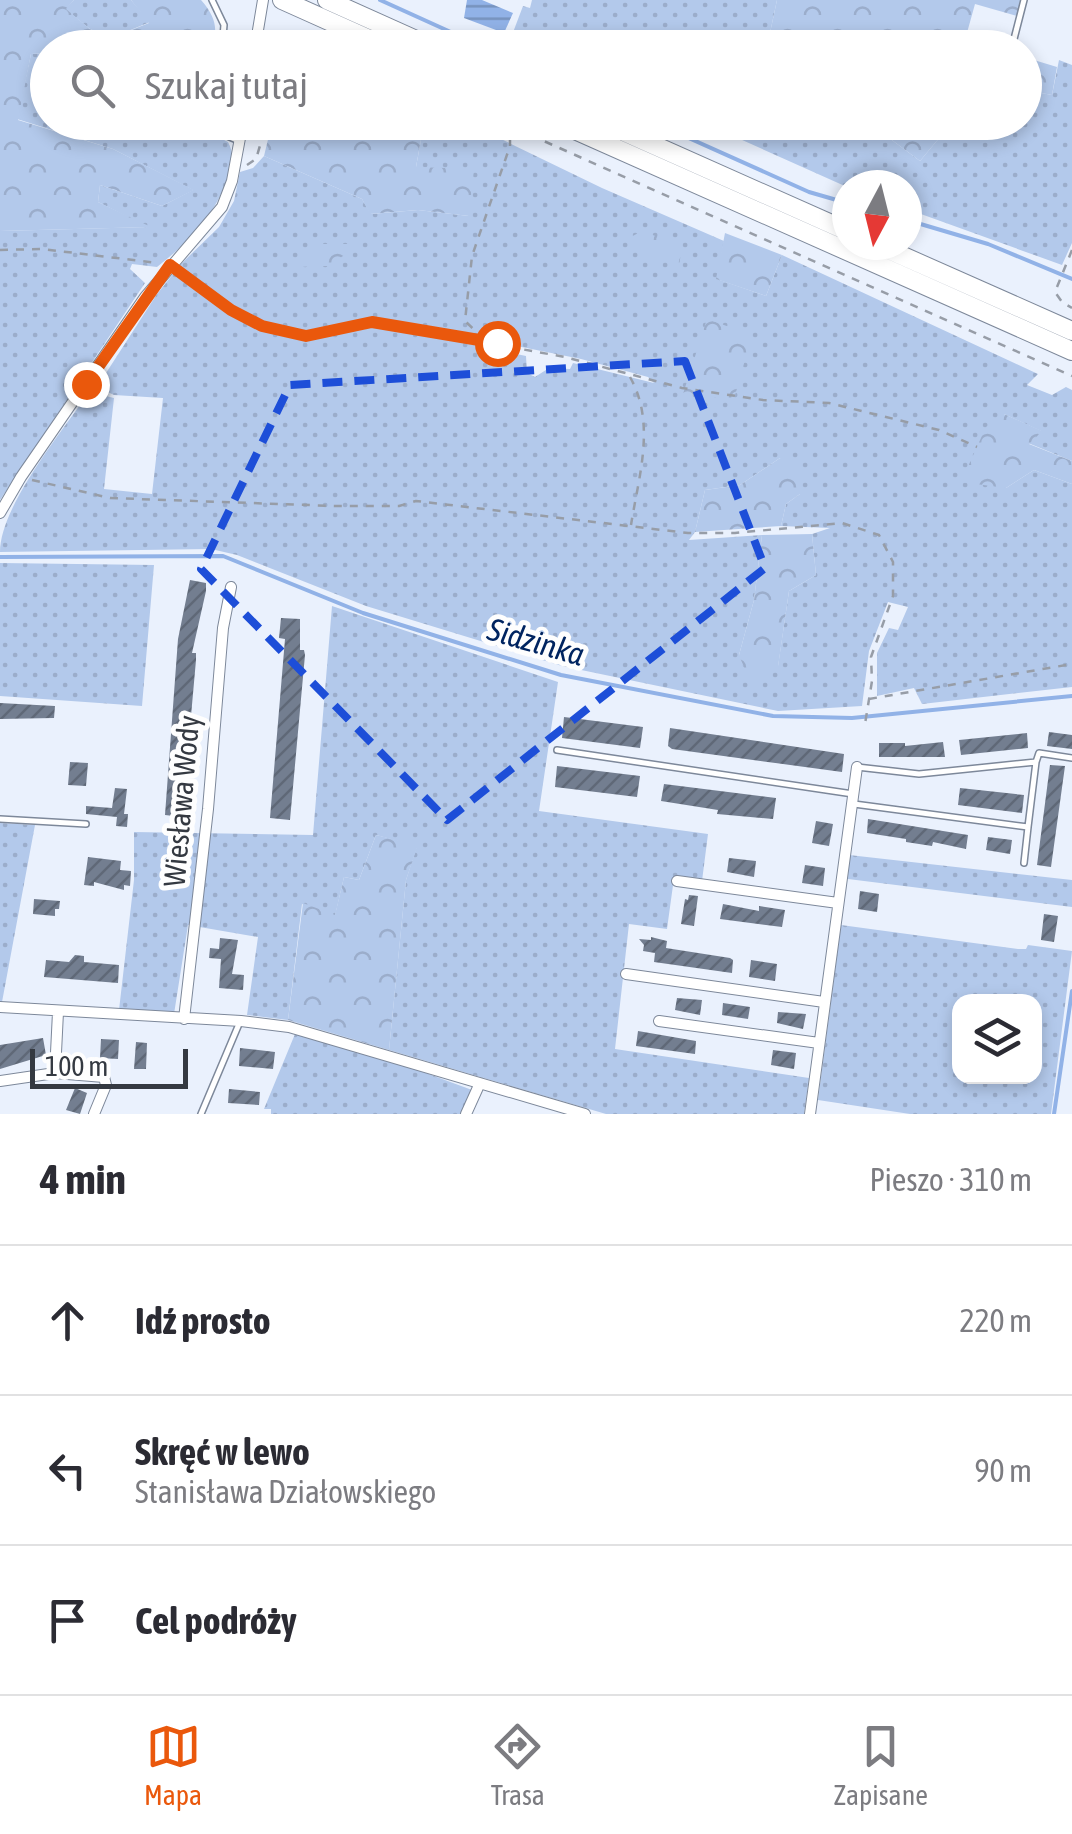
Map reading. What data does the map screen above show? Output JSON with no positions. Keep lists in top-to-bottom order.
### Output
{
  "streets": {
    "street": ["Wiesława Wody"]
  },
  "water": ["Sidzinka"],
  "scale_bar": "100 m",
  "north": "bottom",
  "page": {
    "search": "Szukaj tutaj",
    "scale": "100 m",
    "heading": ["4 min", "Pieszo · 310 m"],
    "list": [
      ["Idź prosto", "220 m"],
      ["Skręć w lewo", "Stanisława Działowskiego", "90 m"],
      "Cel podróży"
    ],
    "nav": ["Mapa", "Trasa", "Zapisane"]
  }
}
